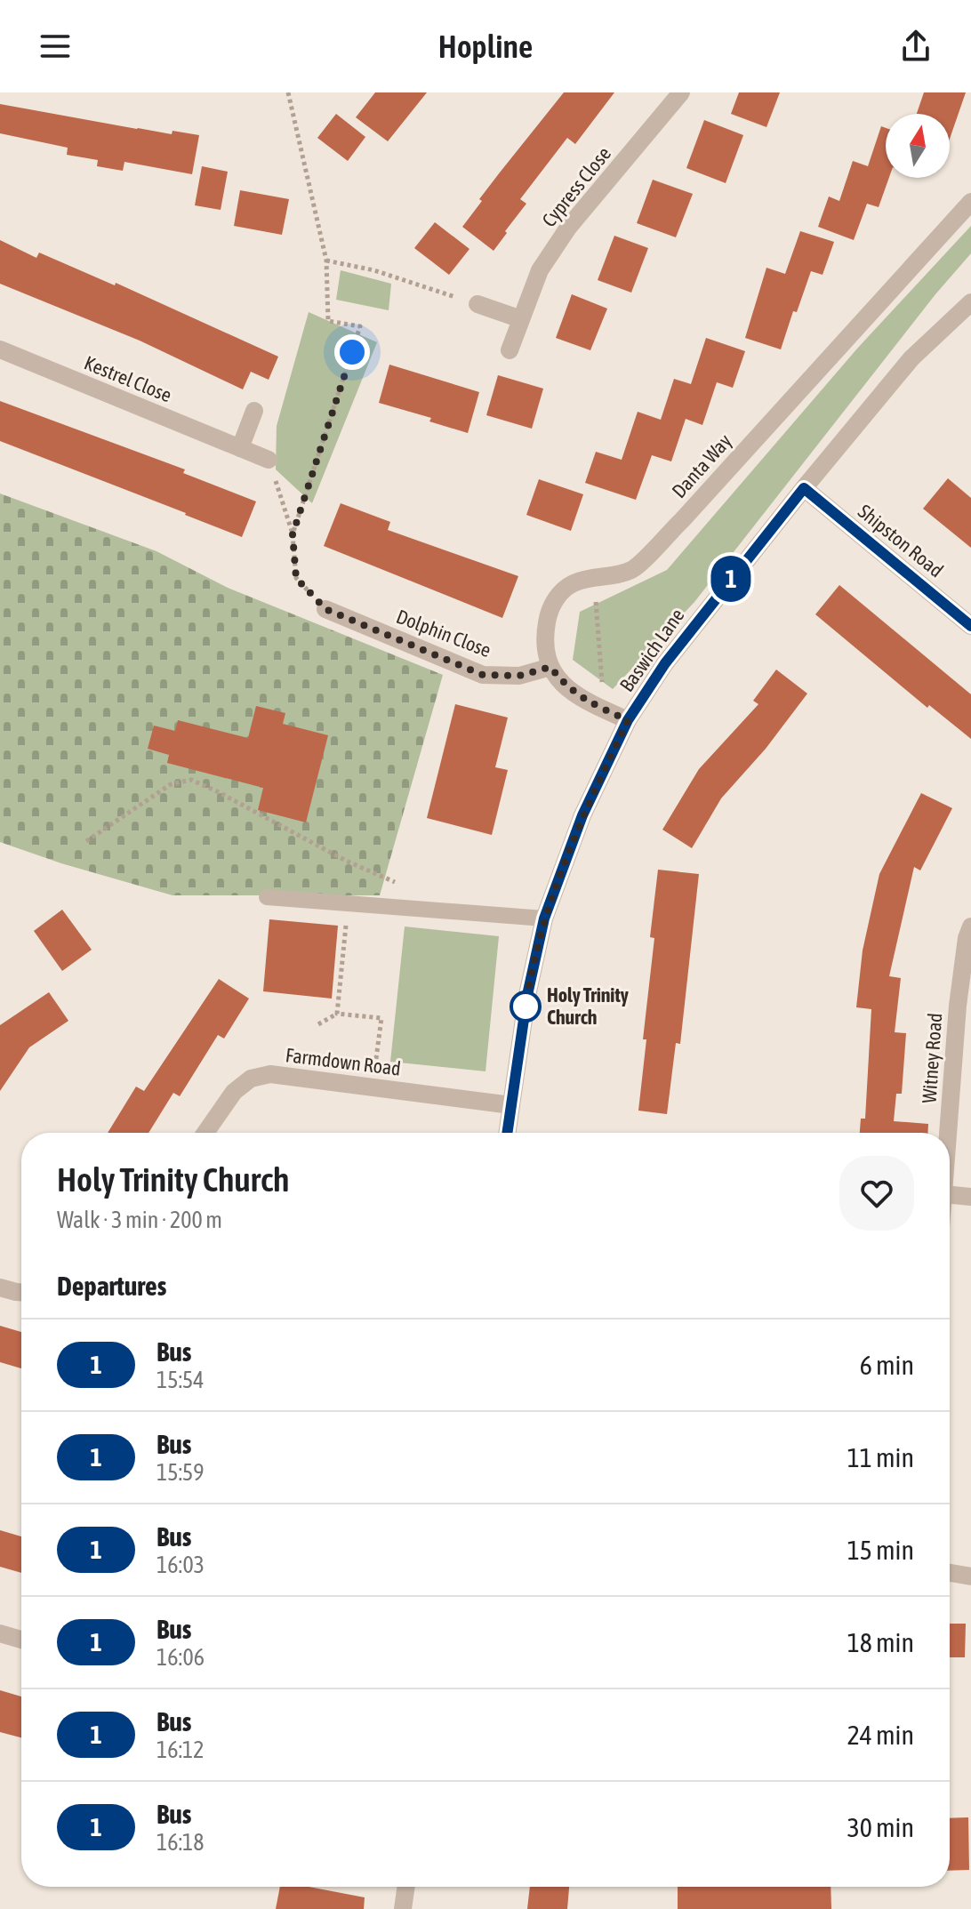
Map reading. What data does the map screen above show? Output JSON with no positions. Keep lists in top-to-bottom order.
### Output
{
  "streets": {
    "street": [
      "Cypress Close",
      "Kestrel Close",
      "Danta Way",
      "Shipston Road",
      "Dolphin Close",
      "Baswich Lane",
      "Witney Road",
      "Farmdown Road"
    ]
  },
  "crossings": [
    ["Danta Way", "Dolphin Close"],
    ["Shipston Road", "Baswich Lane"],
    ["Baswich Lane", "Farmdown Road"]
  ],
  "places": ["Holy Trinity Church"],
  "lines": ["bus line 1"],
  "north": "top",
  "page": {
    "header": "Hopline",
    "on_map": "1",
    "heading": [
      ["Holy Trinity Church", "Walk · 3 min · 200 m"],
      "Departures"
    ],
    "list": [
      {
        "mark": "1",
        "name": "Bus",
        "note": "15:54",
        "value": "6 min"
      },
      {
        "mark": "1",
        "name": "Bus",
        "note": "15:59",
        "value": "11 min"
      },
      {
        "mark": "1",
        "name": "Bus",
        "note": "16:03",
        "value": "15 min"
      },
      {
        "mark": "1",
        "name": "Bus",
        "note": "16:06",
        "value": "18 min"
      },
      {
        "mark": "1",
        "name": "Bus",
        "note": "16:12",
        "value": "24 min"
      },
      {
        "mark": "1",
        "name": "Bus",
        "note": "16:18",
        "value": "30 min"
      }
    ]
  }
}
